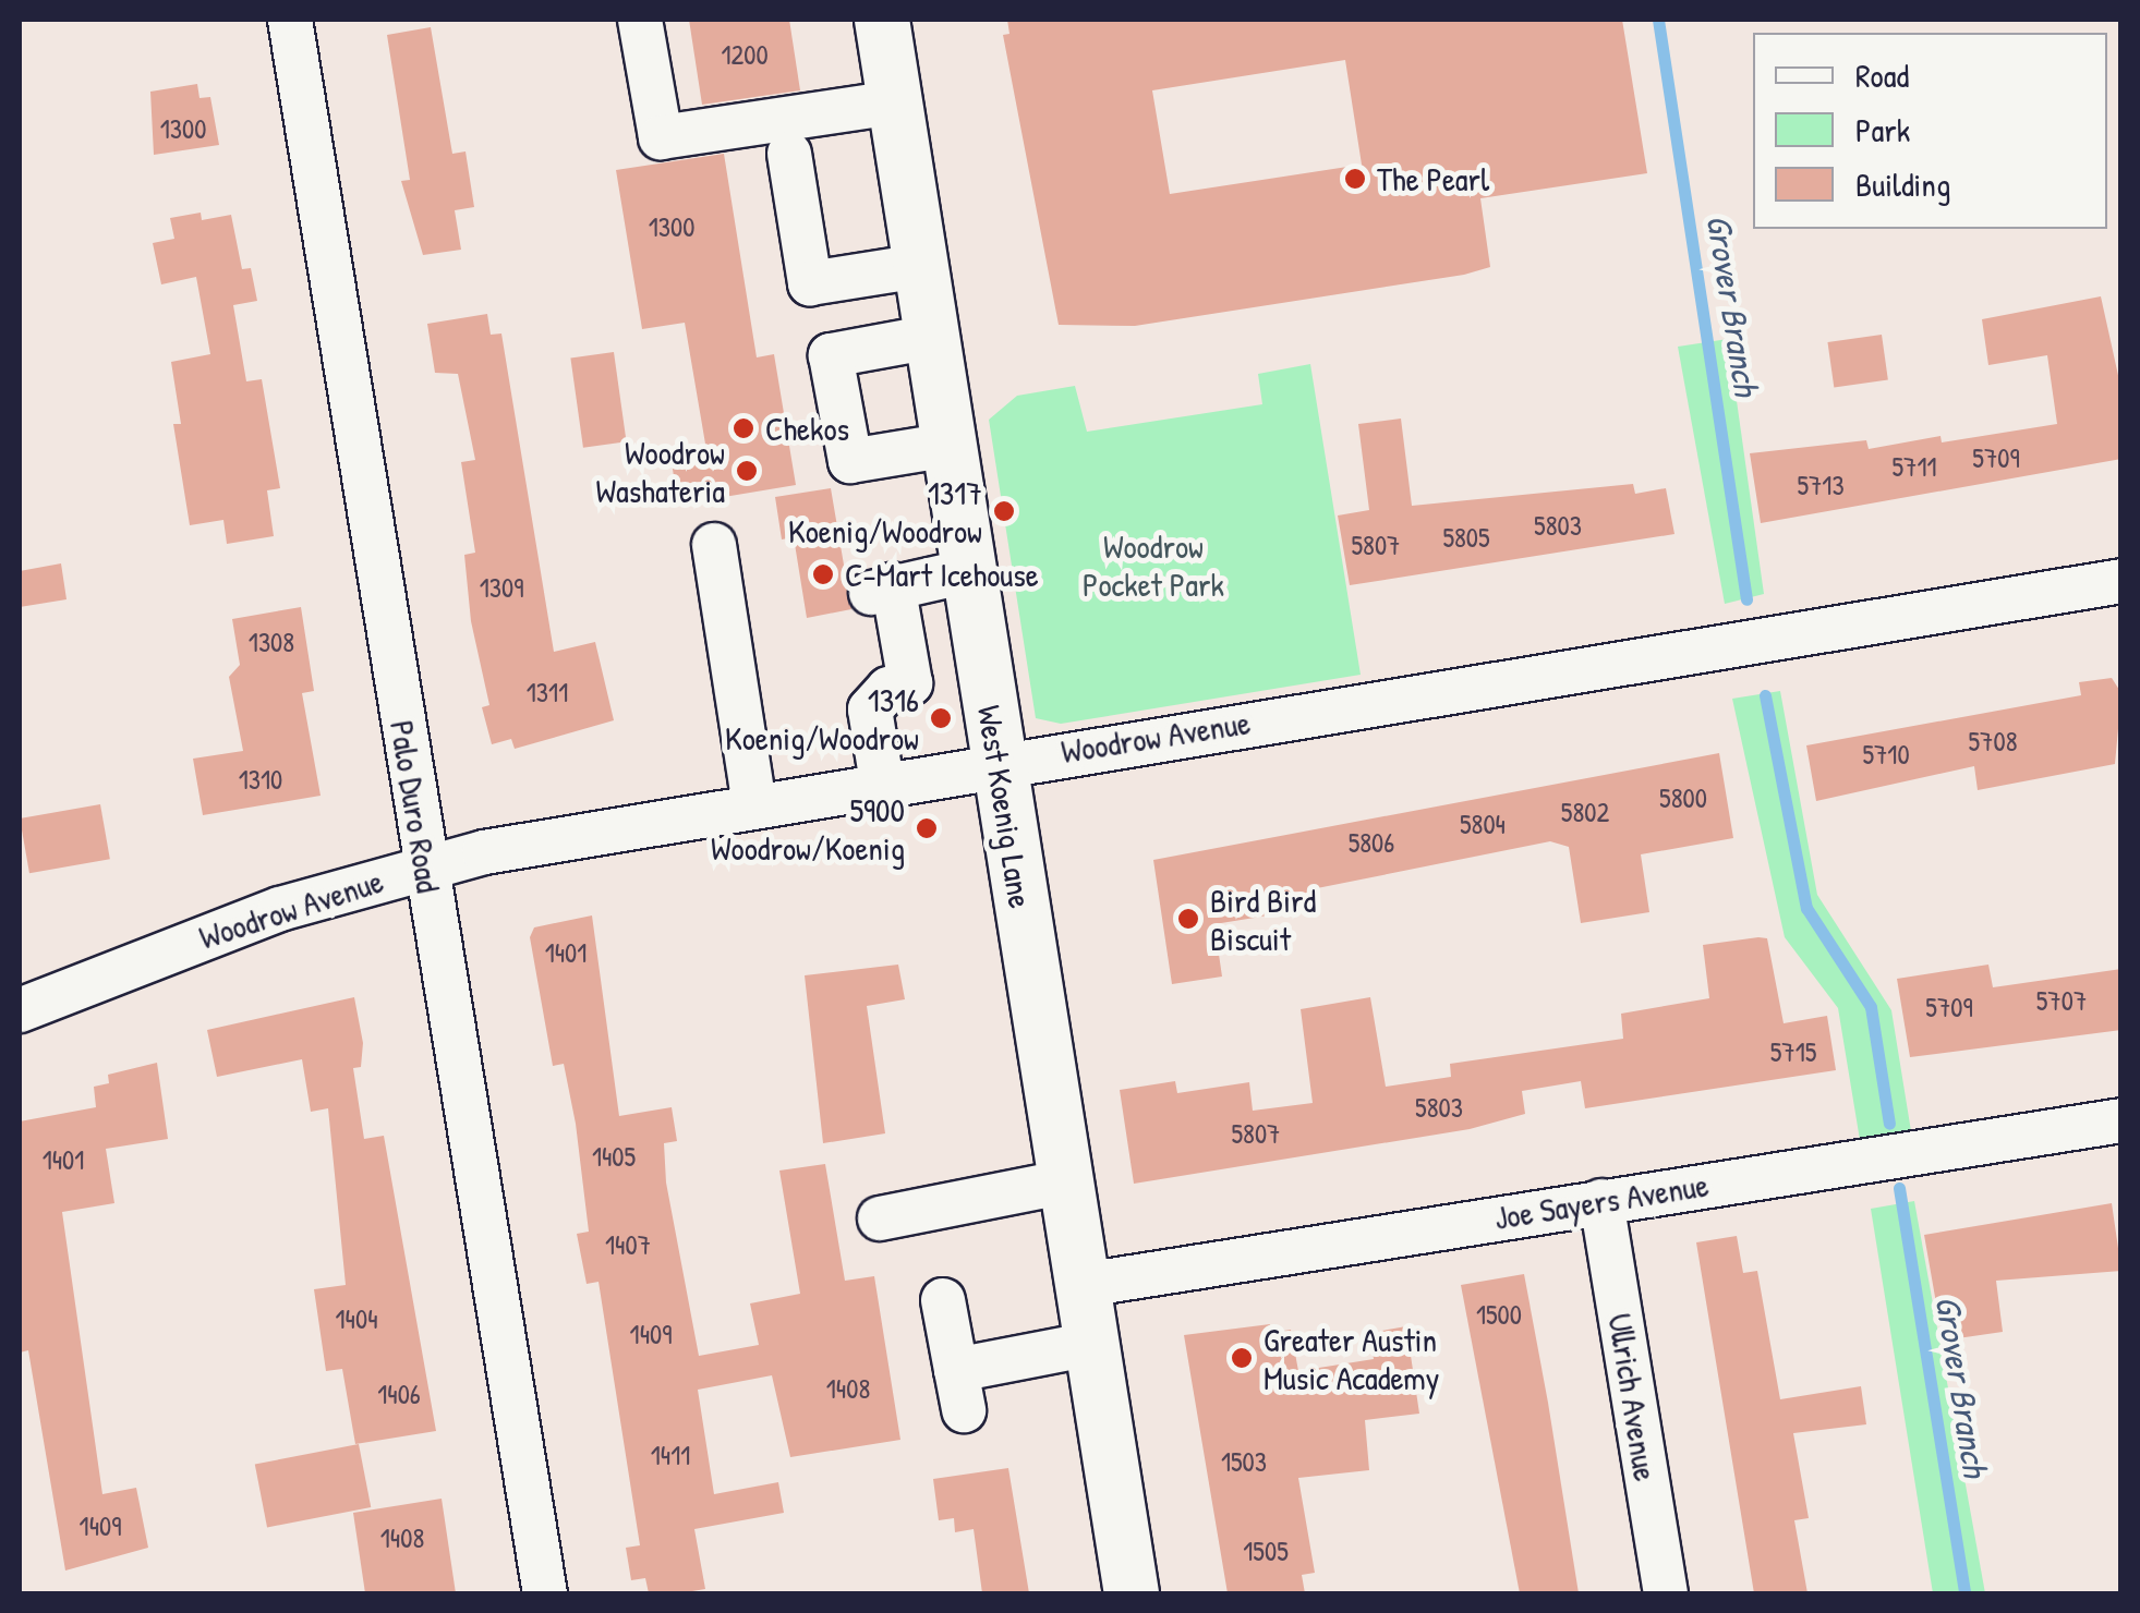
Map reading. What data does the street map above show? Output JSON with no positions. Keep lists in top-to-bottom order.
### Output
{
  "streets": {
    "main road": ["West Koenig Lane"],
    "street": [
      "Woodrow Avenue",
      "Palo Duro Road",
      "Joe Sayers Avenue",
      "Ullrich Avenue"
    ]
  },
  "crossings": [
    ["Woodrow Avenue", "Palo Duro Road"],
    ["Woodrow Avenue", "West Koenig Lane"],
    ["West Koenig Lane", "Joe Sayers Avenue"],
    ["Joe Sayers Avenue", "Ullrich Avenue"]
  ],
  "water": ["Grover Branch"],
  "parks": ["Woodrow Pocket Park"],
  "places": [
    "The Pearl",
    "Chekos",
    "Woodrow Washateria",
    "1317 Koenig/Woodrow",
    "C-Mart Icehouse",
    "1316 Koenig/Woodrow",
    "5900 Woodrow/Koenig",
    "Bird Bird Biscuit",
    "Greater Austin Music Academy"
  ],
  "house_numbers": [
    "1200",
    "1300",
    "1300",
    "5709",
    "5711",
    "5713",
    "5803",
    "5805",
    "5807",
    "1309",
    "1308",
    "1311",
    "5708",
    "5710",
    "1310",
    "5800",
    "5802",
    "5804",
    "5806",
    "1401",
    "5707",
    "5709",
    "5715",
    "5803",
    "5807",
    "1405",
    "1401",
    "1407",
    "1500",
    "1404",
    "1409",
    "1408",
    "1406",
    "1411",
    "1503",
    "1409",
    "1408",
    "1505"
  ],
  "legend": ["Road", "Park", "Building"]
}
